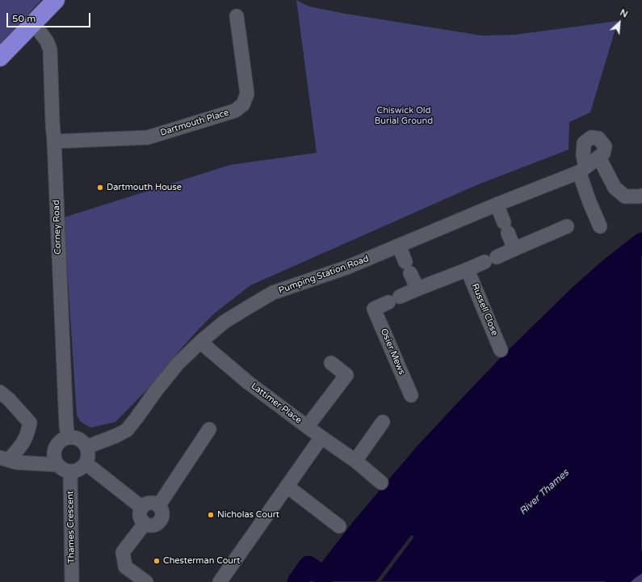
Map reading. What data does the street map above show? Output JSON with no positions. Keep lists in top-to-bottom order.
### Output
{
  "streets": {
    "street": [
      "Dartmouth Place",
      "Corney Road",
      "Pumping Station Road",
      "Russell Close",
      "Osier Mews",
      "Lattimer Place",
      "Thames Crescent"
    ]
  },
  "crossings": [
    ["Dartmouth Place", "Corney Road"],
    ["Corney Road", "Pumping Station Road"],
    ["Corney Road", "Thames Crescent"],
    ["Pumping Station Road", "Lattimer Place"],
    ["Pumping Station Road", "Thames Crescent"]
  ],
  "water": ["River Thames"],
  "parks": ["Chiswick Old Burial Ground"],
  "places": ["Dartmouth House", "Nicholas Court", "Chesterman Court"],
  "scale_bar": "50 m",
  "north": "top right"
}
